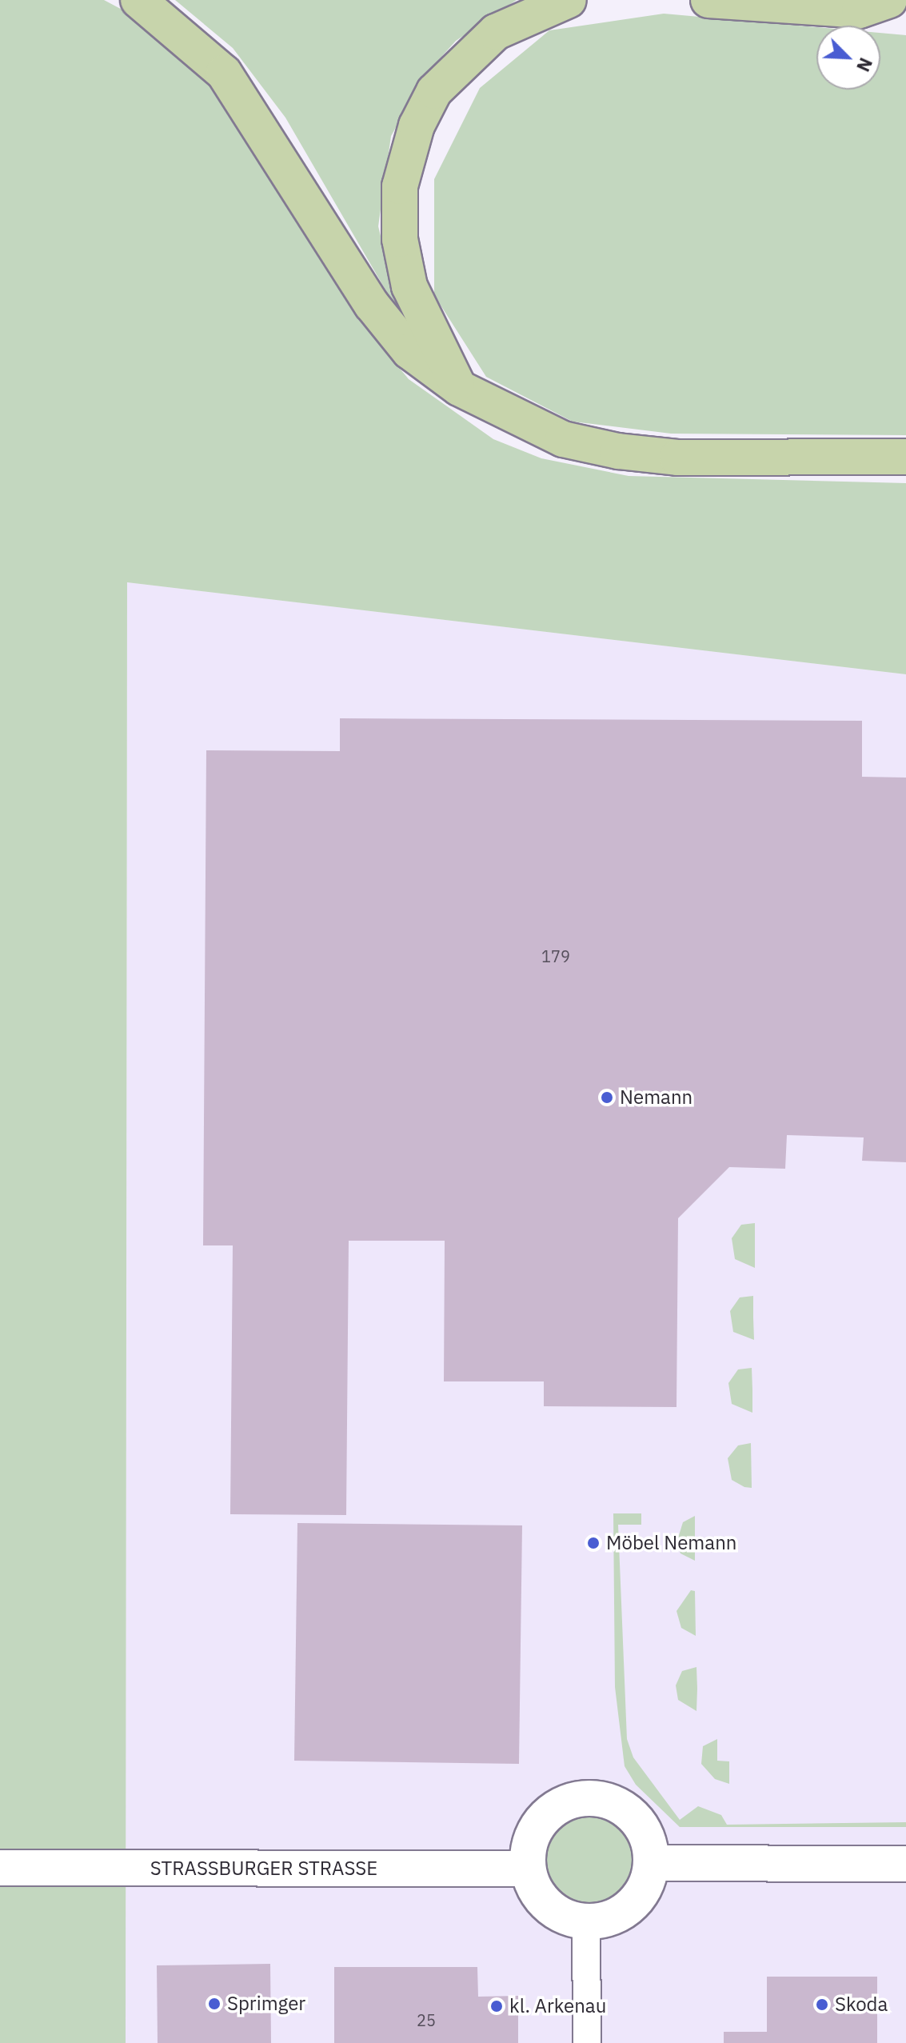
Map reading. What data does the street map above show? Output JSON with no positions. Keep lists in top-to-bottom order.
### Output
{
  "streets": {
    "street": ["STRASSBURGER STRASSE"]
  },
  "places": [
    "Nemann",
    "Möbel Nemann",
    "Sprimger",
    "Skoda",
    "kl. Arkenau"
  ],
  "house_numbers": ["179", "25"],
  "north": "bottom right"
}
